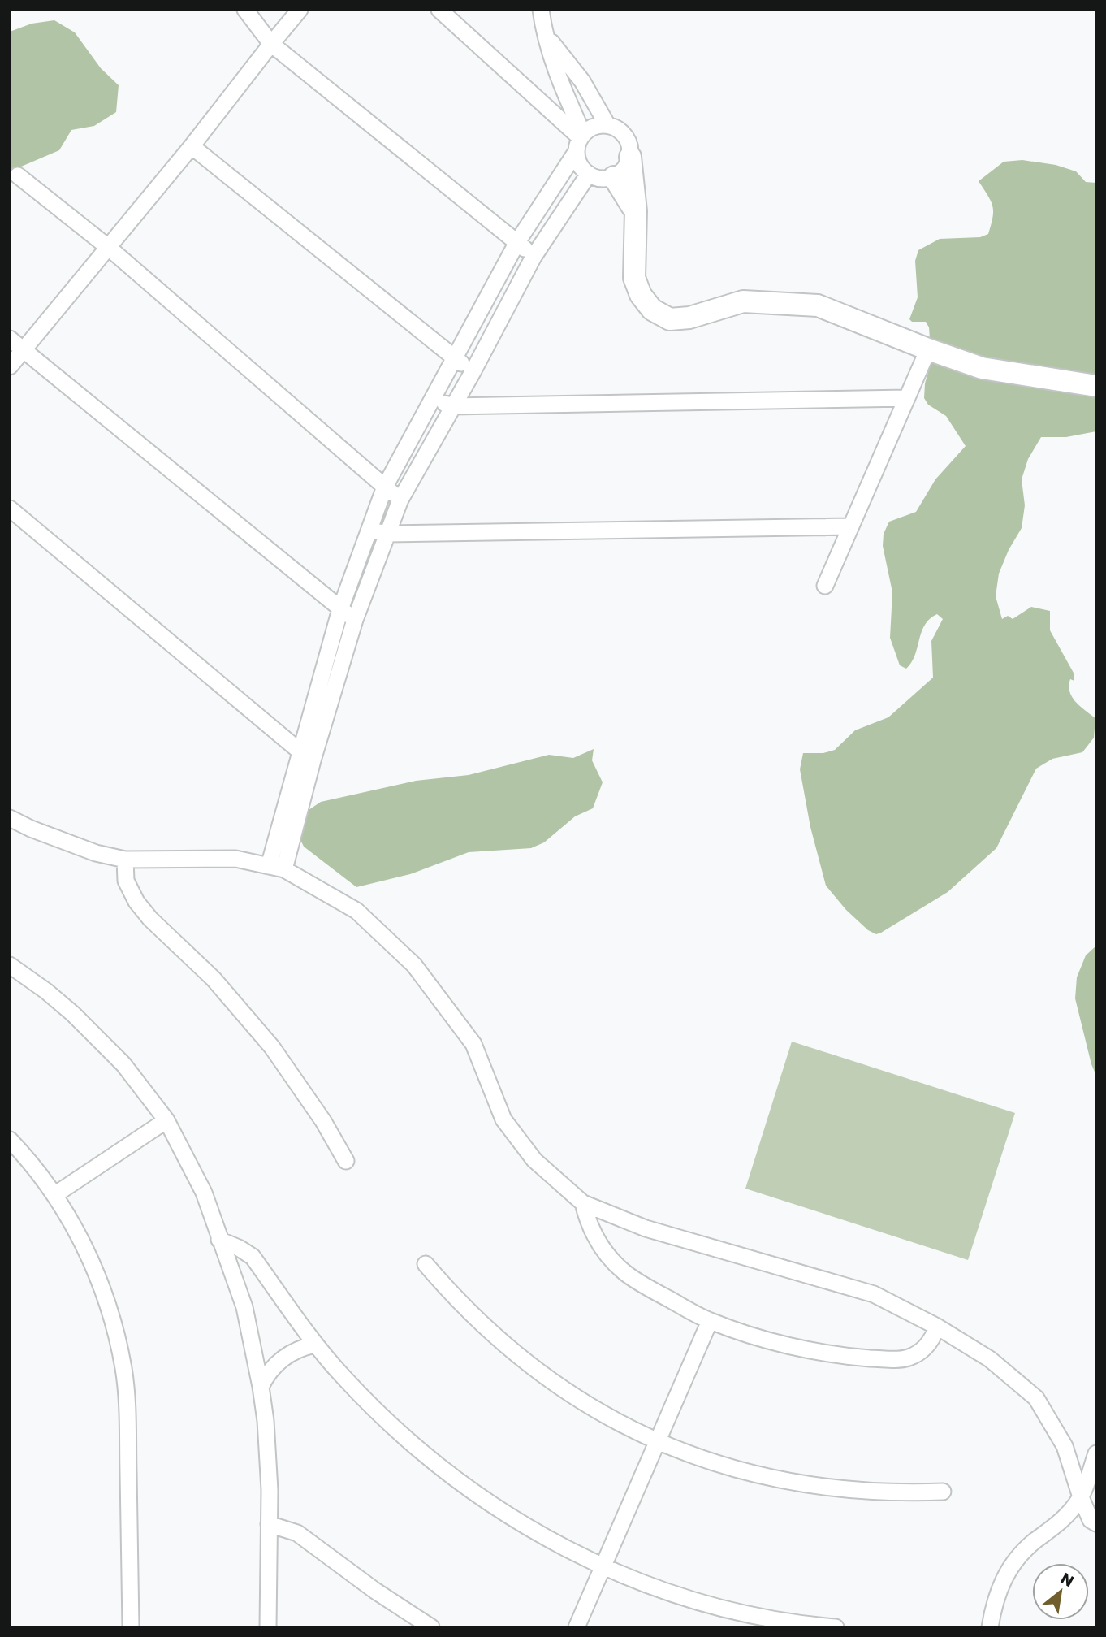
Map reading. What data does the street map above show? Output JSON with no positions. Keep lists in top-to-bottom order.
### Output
{
  "north": "top right"
}
